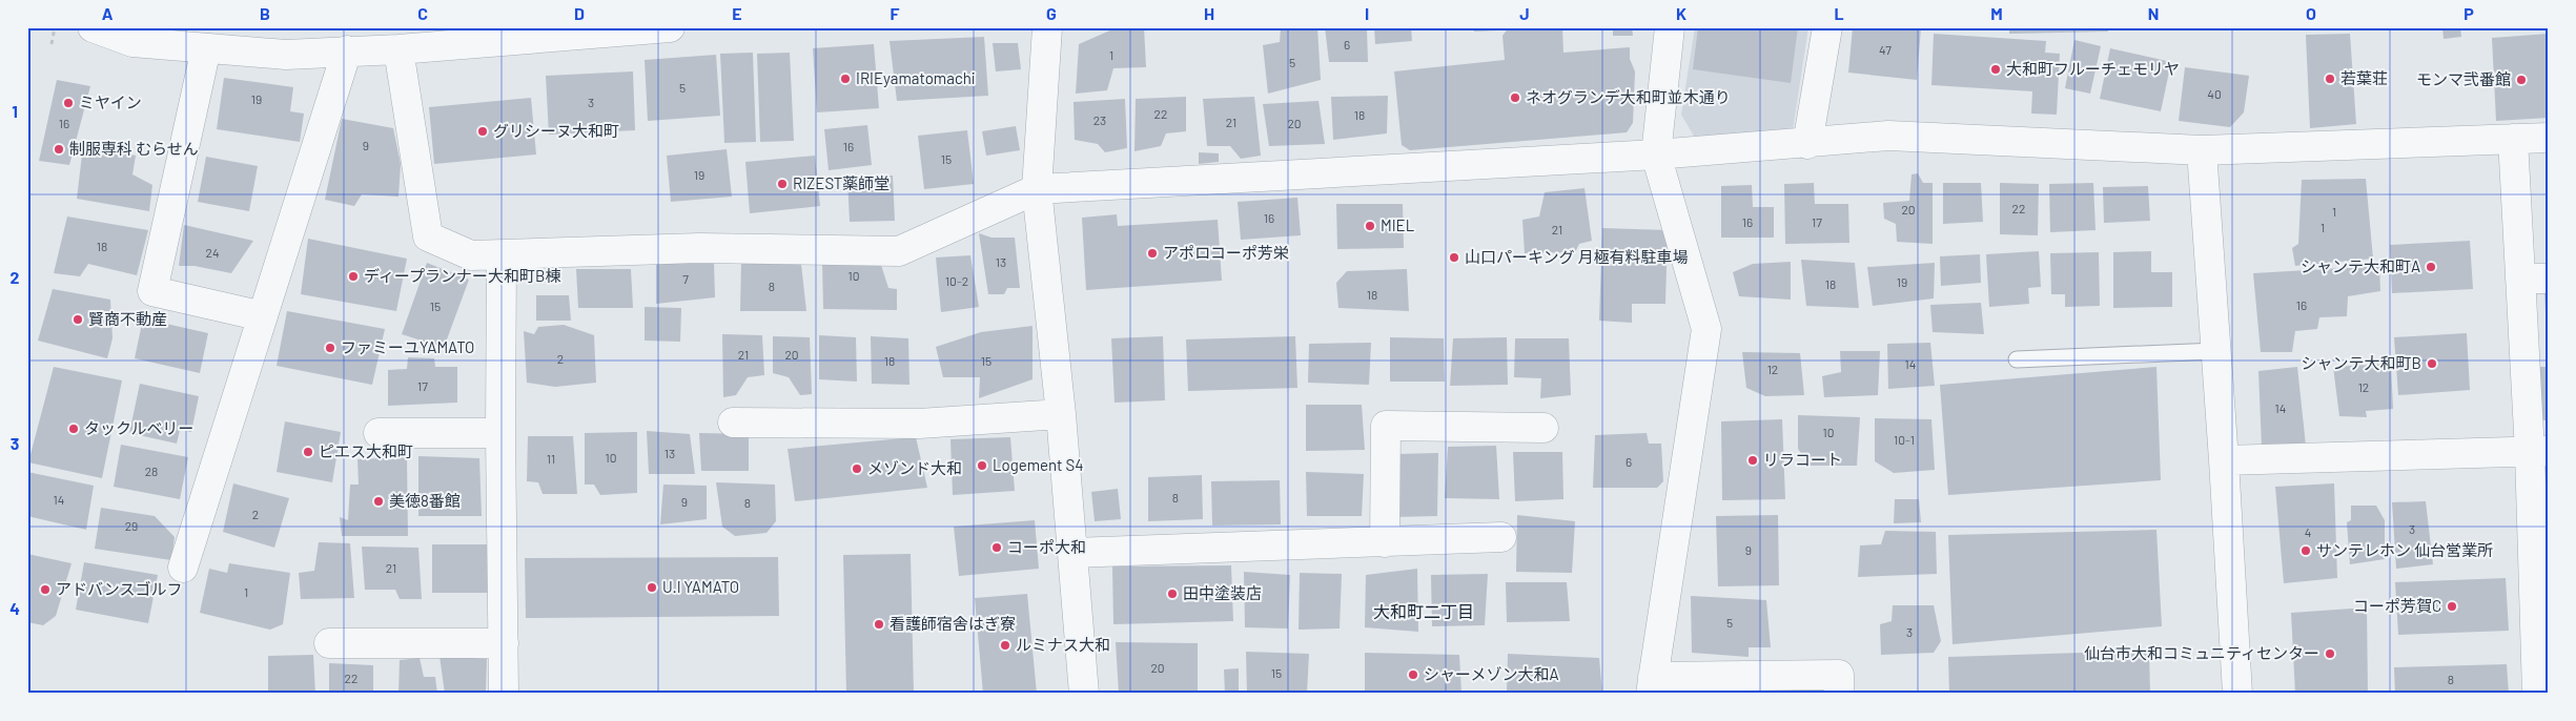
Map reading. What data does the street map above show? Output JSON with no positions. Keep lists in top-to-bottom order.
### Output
{
  "districts": ["大和町二丁目"],
  "places": [
    "大和町フルーチェモリヤ",
    "IRIEyamatomachi",
    "若葉荘",
    "モンマ弐番館",
    "ネオグランデ大和町並木通り",
    "ミヤイン",
    "グリシーヌ大和町",
    "制服専科 むらせん",
    "RIZEST薬師堂",
    "MIEL",
    "アポロコーポ芳栄",
    "山口パーキング 月極有料駐車場",
    "シャンテ大和町A",
    "ディープランナー大和町B棟",
    "賢商不動産",
    "ファミーユYAMATO",
    "シャンテ大和町B",
    "タックルベリー",
    "ピエス大和町",
    "リラコート",
    "Logement S4",
    "メゾンド大和",
    "美徳8番館",
    "コーポ大和",
    "サンテレホン 仙台営業所",
    "U.I YAMATO",
    "アドバンスゴルフ",
    "田中塗装店",
    "コーポ芳賀C",
    "看護師宿舎はぎ寮",
    "ルミナス大和",
    "仙台市大和コミュニティセンター",
    "シャーメゾン大和A"
  ],
  "house_numbers": [
    "6",
    "47",
    "1",
    "5",
    "5",
    "40",
    "19",
    "3",
    "22",
    "18",
    "23",
    "21",
    "16",
    "20",
    "9",
    "16",
    "15",
    "19",
    "22",
    "20",
    "1",
    "16",
    "16",
    "17",
    "1",
    "21",
    "18",
    "24",
    "13",
    "10",
    "7",
    "10-2",
    "19",
    "18",
    "8",
    "18",
    "16",
    "15",
    "21",
    "20",
    "2",
    "18",
    "15",
    "14",
    "12",
    "17",
    "12",
    "14",
    "10",
    "10-1",
    "13",
    "10",
    "11",
    "6",
    "28",
    "8",
    "14",
    "9",
    "8",
    "2",
    "29",
    "3",
    "4",
    "9",
    "21",
    "1",
    "5",
    "3",
    "20",
    "15",
    "22",
    "8"
  ],
  "grid": {
    "columns": [
      "A",
      "B",
      "C",
      "D",
      "E",
      "F",
      "G",
      "H",
      "I",
      "J",
      "K",
      "L",
      "M",
      "N",
      "O",
      "P"
    ],
    "rows": [
      "1",
      "2",
      "3",
      "4"
    ]
  }
}
